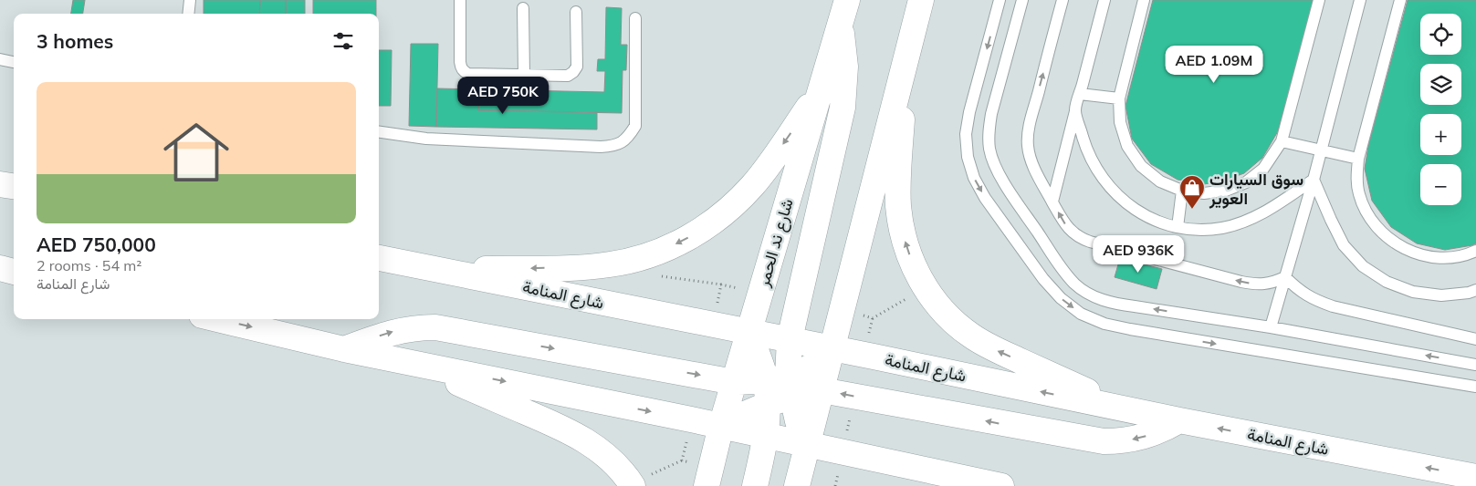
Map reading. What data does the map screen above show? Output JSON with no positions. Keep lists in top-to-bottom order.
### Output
{
  "streets": {
    "main road": ["شارع ند الحمر", "شارع المنامة"]
  },
  "crossings": [
    ["شارع ند الحمر", "شارع المنامة"]
  ],
  "places": {
    "shop": ["سوق السيارات العوير"]
  },
  "page": {
    "map_buttons": ["+", "−"],
    "heading": "3 homes",
    "price": ["AED 1.09M", "AED 750K", "AED 936K"],
    "list": [
      {
        "name": "AED 750,000",
        "note": "2 rooms · 54 m² · شارع المنامة"
      }
    ]
  }
}
